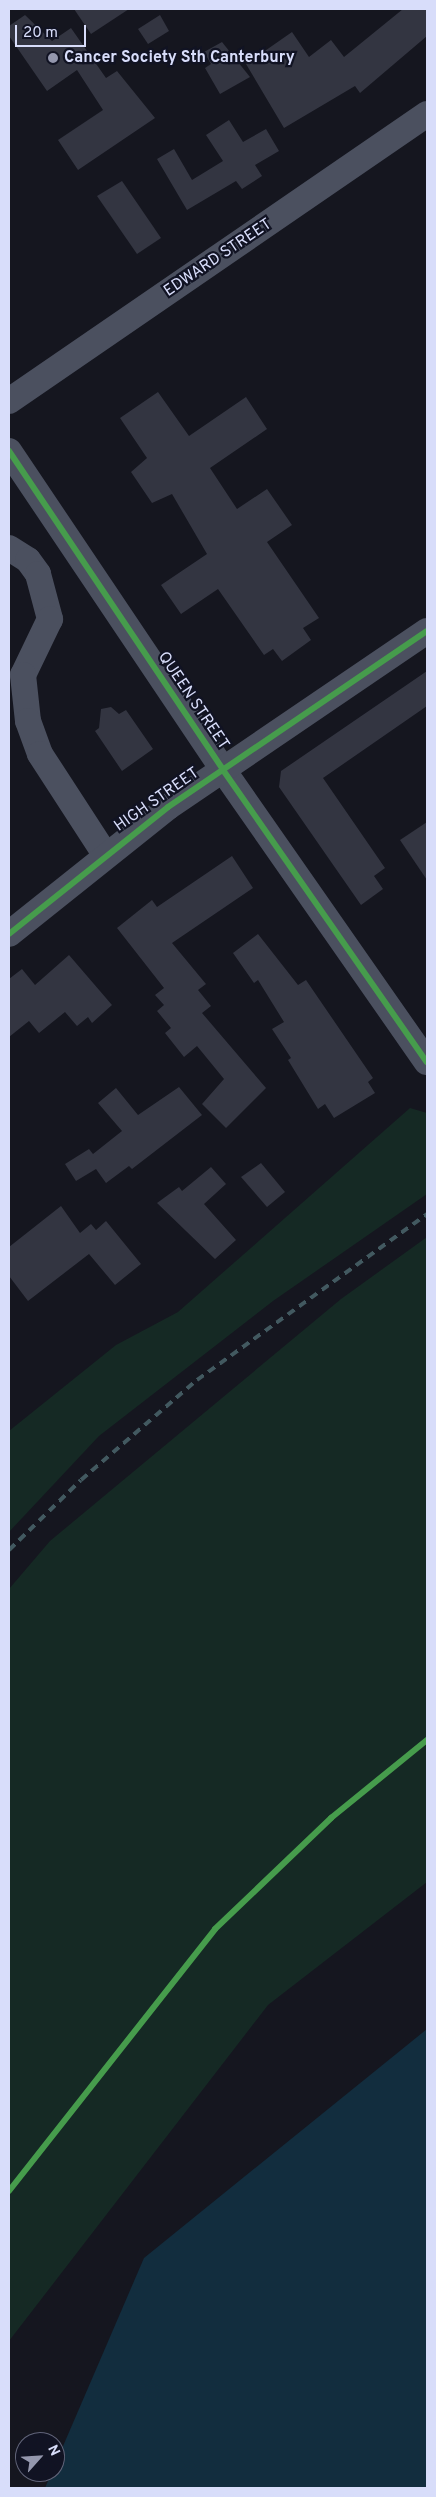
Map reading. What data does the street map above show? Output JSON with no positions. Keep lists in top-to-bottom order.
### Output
{
  "streets": {
    "street": ["EDWARD STREET", "QUEEN STREET", "HIGH STREET"]
  },
  "crossings": [
    ["QUEEN STREET", "HIGH STREET"]
  ],
  "places": ["Cancer Society Sth Canterbury"],
  "scale_bar": "20 m",
  "north": "top right"
}
